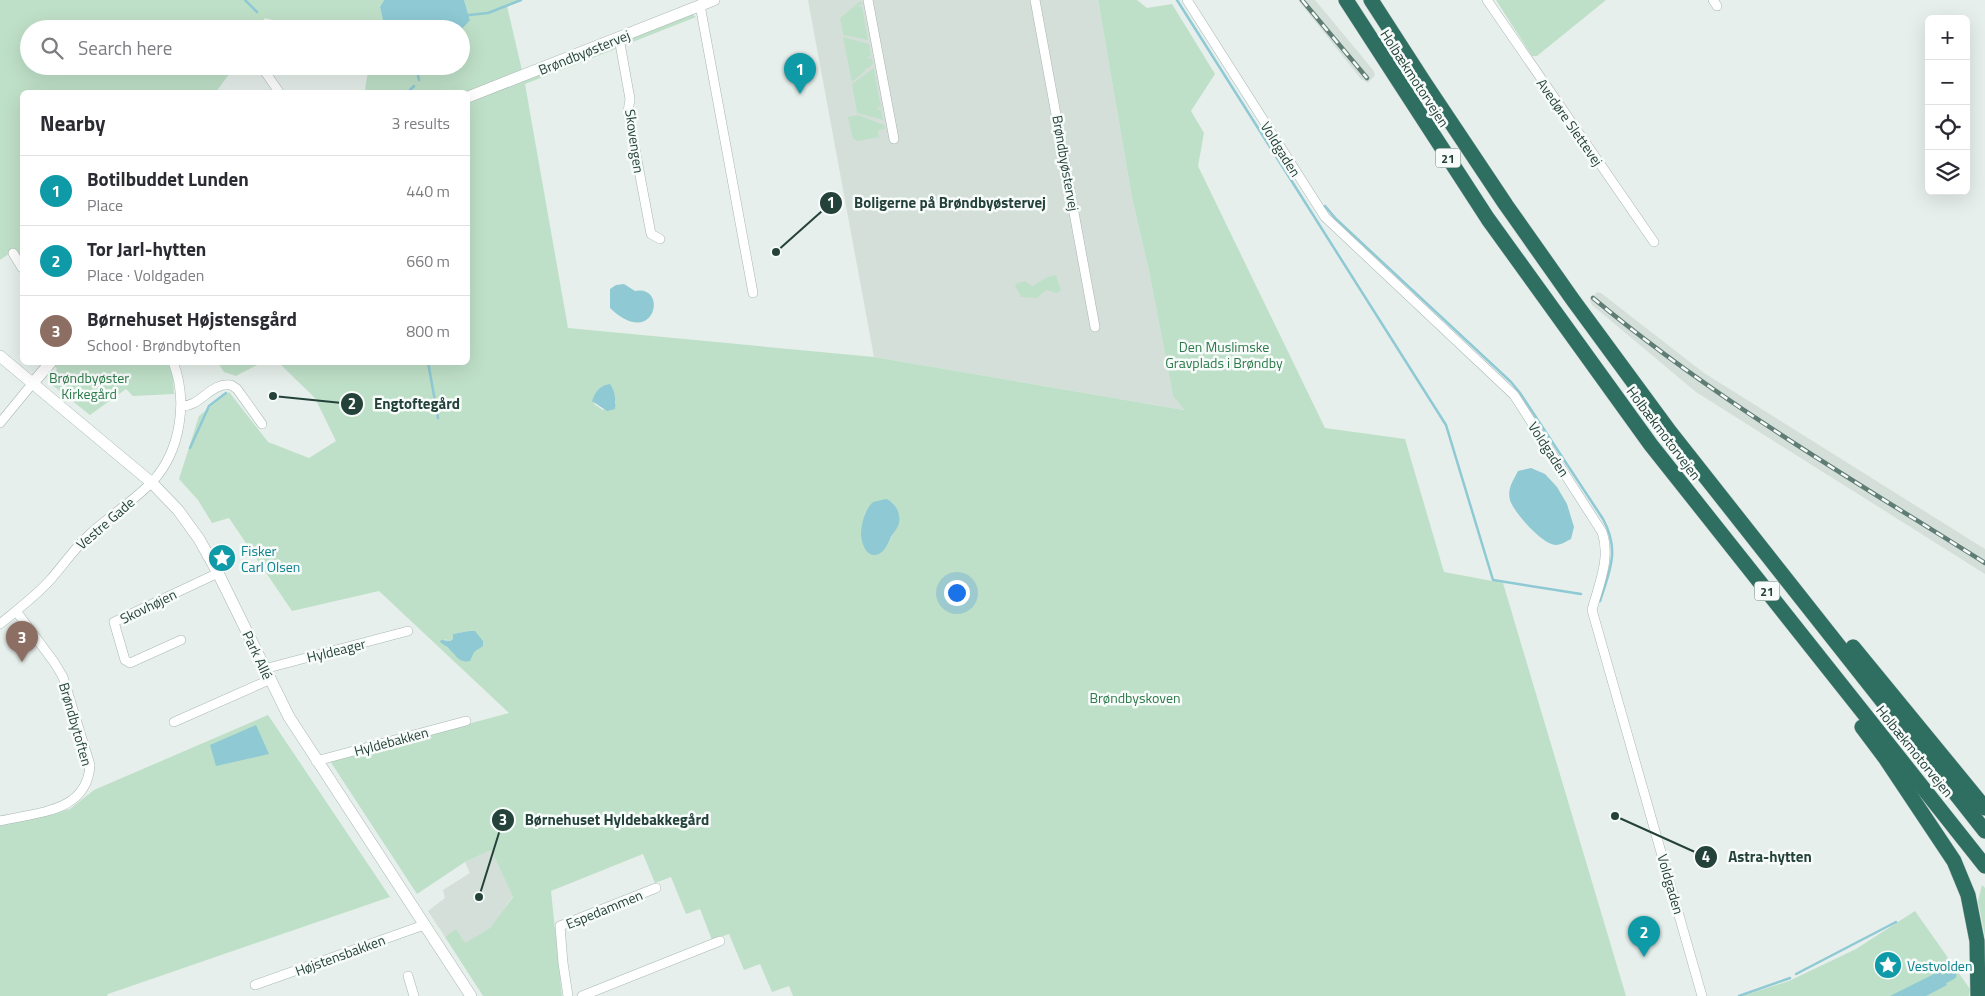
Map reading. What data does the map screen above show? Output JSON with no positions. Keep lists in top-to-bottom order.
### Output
{
  "streets": {
    "highway": ["Holbækmotorvejen", "21"],
    "street": [
      "Brøndbyøstervej",
      "Avedøre Slettevej",
      "Skovengen",
      "Voldgaden",
      "Vestre Gade",
      "Skovhøjen",
      "Hyldeager",
      "Park Allé",
      "Brøndbytoften",
      "Hyldebakken",
      "Espedammen",
      "Højstensbakken"
    ]
  },
  "crossings": [
    ["Brøndbyøstervej", "Skovengen"],
    ["Vestre Gade", "Park Allé"],
    ["Vestre Gade", "Brøndbytoften"],
    ["Skovhøjen", "Park Allé"],
    ["Hyldeager", "Park Allé"],
    ["Park Allé", "Hyldebakken"],
    ["Park Allé", "Højstensbakken"]
  ],
  "parks": ["Den Muslimske Gravplads i Brøndby", "Brøndbyøster Kirkegård", "Brøndbyskoven"],
  "places": {
    "other": [
      "Boligerne på Brøndbyøstervej",
      "Engtoftegård",
      "Astra-hytten",
      "Børnehuset Hyldebakkegård"
    ],
    "place": ["Fisker Carl Olsen", "Vestvolden"]
  },
  "page": {
    "map_buttons": ["+", "−"],
    "search": "Search here",
    "pins": ["1", "3", "2"],
    "heading": ["Nearby", "3 results"],
    "list": [
      {
        "mark": "1",
        "name": "Botilbuddet Lunden",
        "note": "Place",
        "value": "440 m"
      },
      {
        "mark": "2",
        "name": "Tor Jarl-hytten",
        "note": "Place · Voldgaden",
        "value": "660 m"
      },
      {
        "mark": "3",
        "name": "Børnehuset Højstensgård",
        "note": "School · Brøndbytoften",
        "value": "800 m"
      }
    ]
  }
}
